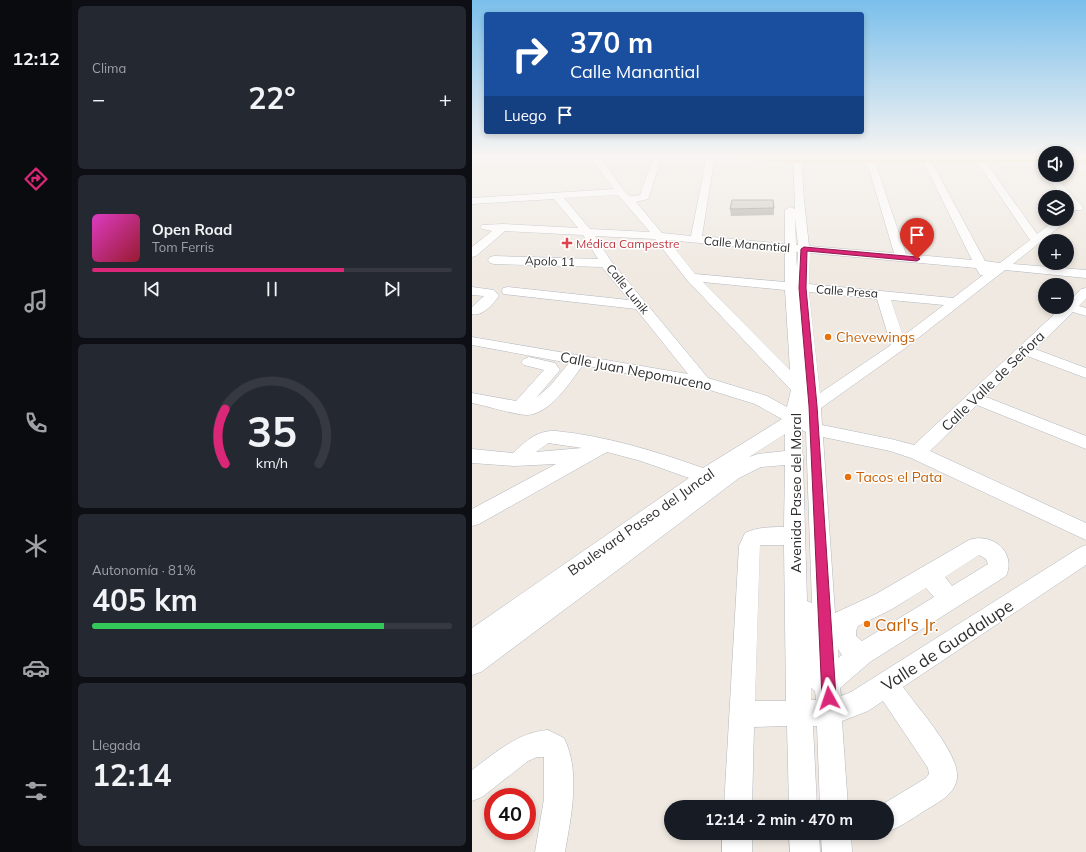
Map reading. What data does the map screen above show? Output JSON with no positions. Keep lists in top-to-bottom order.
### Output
{
  "streets": {
    "street": [
      "Calle Manantial",
      "Apolo 11",
      "Calle Lunik",
      "Calle Presa",
      "Calle Juan Nepomuceno",
      "Calle Valle de Señora",
      "Avenida Paseo del Moral",
      "Boulevard Paseo del Juncal",
      "Valle de Guadalupe"
    ]
  },
  "crossings": [
    ["Calle Manantial", "Calle Lunik"],
    ["Calle Manantial", "Avenida Paseo del Moral"],
    ["Calle Manantial", "Boulevard Paseo del Juncal"],
    ["Apolo 11", "Calle Lunik"],
    ["Calle Lunik", "Calle Juan Nepomuceno"],
    ["Calle Presa", "Avenida Paseo del Moral"],
    ["Calle Presa", "Boulevard Paseo del Juncal"],
    ["Calle Juan Nepomuceno", "Avenida Paseo del Moral"],
    ["Calle Juan Nepomuceno", "Boulevard Paseo del Juncal"],
    ["Avenida Paseo del Moral", "Boulevard Paseo del Juncal"],
    ["Avenida Paseo del Moral", "Valle de Guadalupe"]
  ],
  "places": {
    "health": ["Médica Campestre"],
    "other": ["Chevewings", "Tacos el Pata", "Carl's Jr."]
  },
  "page": {
    "tabs": "12:12",
    "tile": [
      "Clima",
      ["Autonomía · 81%", "405 km"],
      ["Llegada", "12:14"]
    ],
    "turn": ["370 m", "Calle Manantial"],
    "heat": ["−", "22°", "+"],
    "then": "Luego",
    "map_buttons": ["+", "−"],
    "song": ["Open Road", "Tom Ferris"],
    "limit": "40",
    "trip": "12:14 · 2 min · 470 m",
    "gauge": ["35", "km/h"]
  }
}
